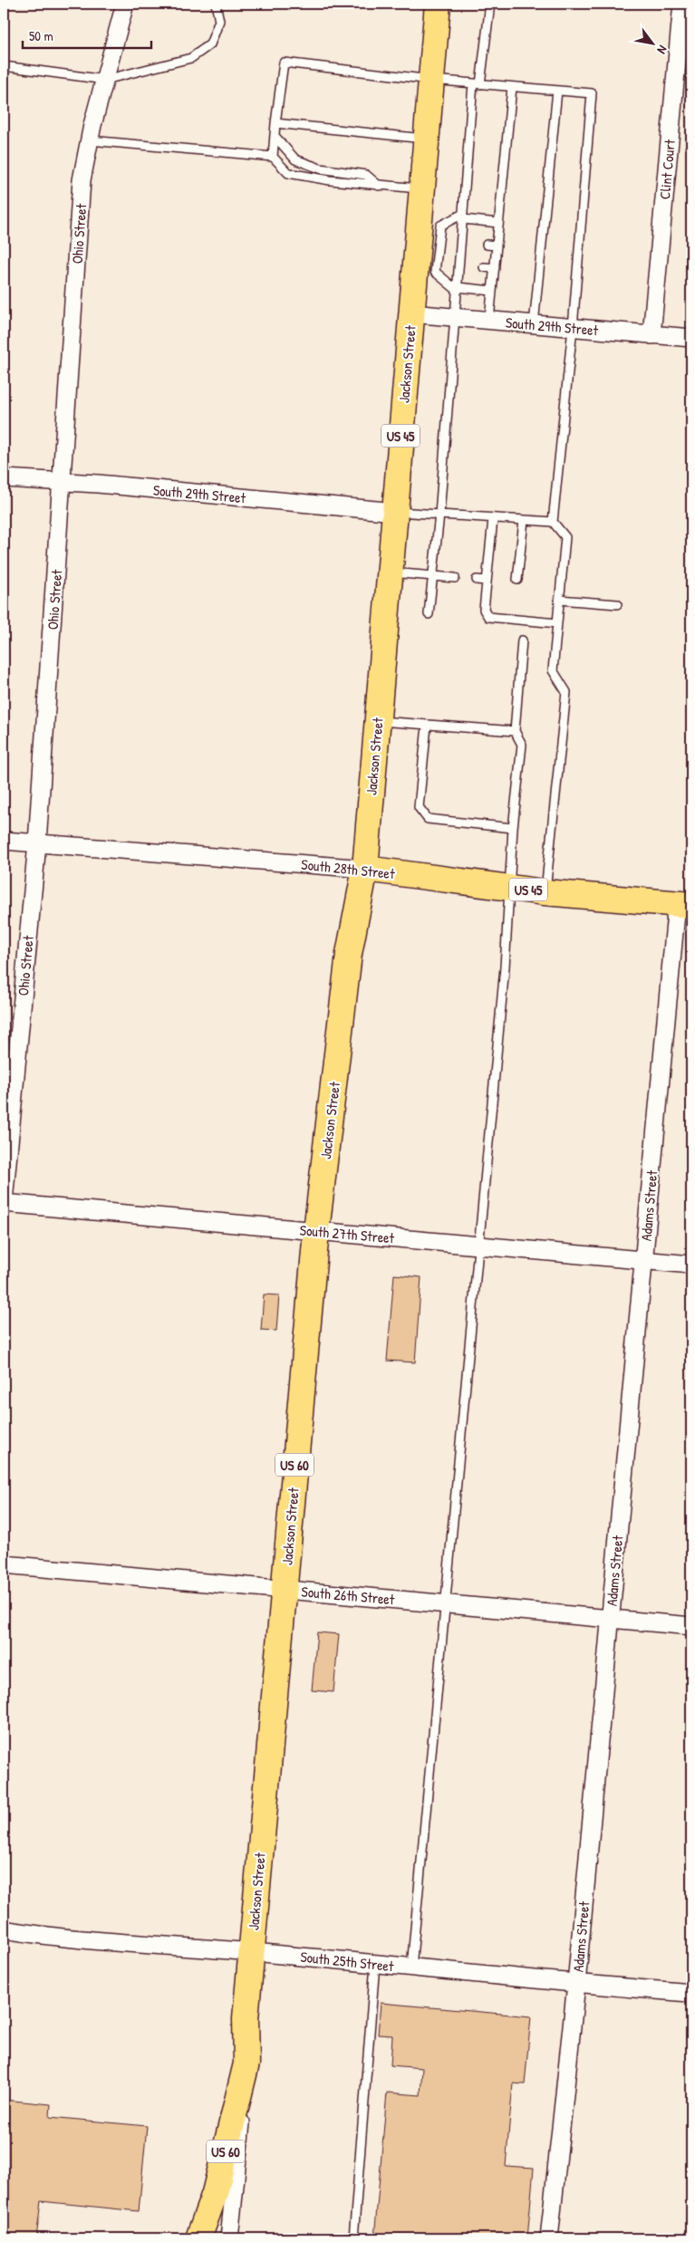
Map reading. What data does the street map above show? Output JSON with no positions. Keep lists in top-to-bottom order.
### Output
{
  "streets": {
    "main road": [
      "Jackson Street",
      "US 45",
      "South 28th Street",
      "US 60"
    ],
    "street": [
      "Clint Court",
      "Ohio Street",
      "South 29th Street",
      "Adams Street",
      "South 27th Street",
      "South 26th Street",
      "South 25th Street"
    ]
  },
  "crossings": [
    ["Clint Court", "South 29th Street"],
    ["Ohio Street", "South 29th Street"],
    ["Ohio Street", "South 28th Street"],
    ["Ohio Street", "South 27th Street"],
    ["South 29th Street", "Jackson Street"],
    ["Jackson Street", "South 28th Street"],
    ["Jackson Street", "South 27th Street"],
    ["Jackson Street", "US 60"],
    ["Jackson Street", "South 26th Street"],
    ["Jackson Street", "South 25th Street"],
    ["South 28th Street", "Adams Street"],
    ["Adams Street", "South 27th Street"],
    ["Adams Street", "South 26th Street"],
    ["Adams Street", "South 25th Street"]
  ],
  "scale_bar": "50 m",
  "north": "bottom right"
}
